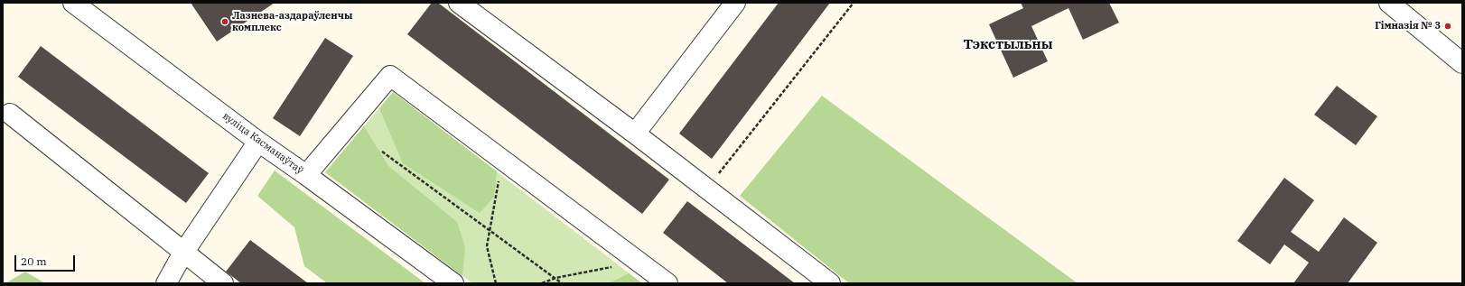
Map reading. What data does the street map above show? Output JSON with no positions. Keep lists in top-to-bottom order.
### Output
{
  "streets": {
    "street": ["вуліца Касманаўтаў"]
  },
  "districts": ["Тэкстыльны"],
  "places": ["Лазнева-аздараўленчы комплекс", "Гімназія № 3"],
  "scale_bar": "20 m"
}
